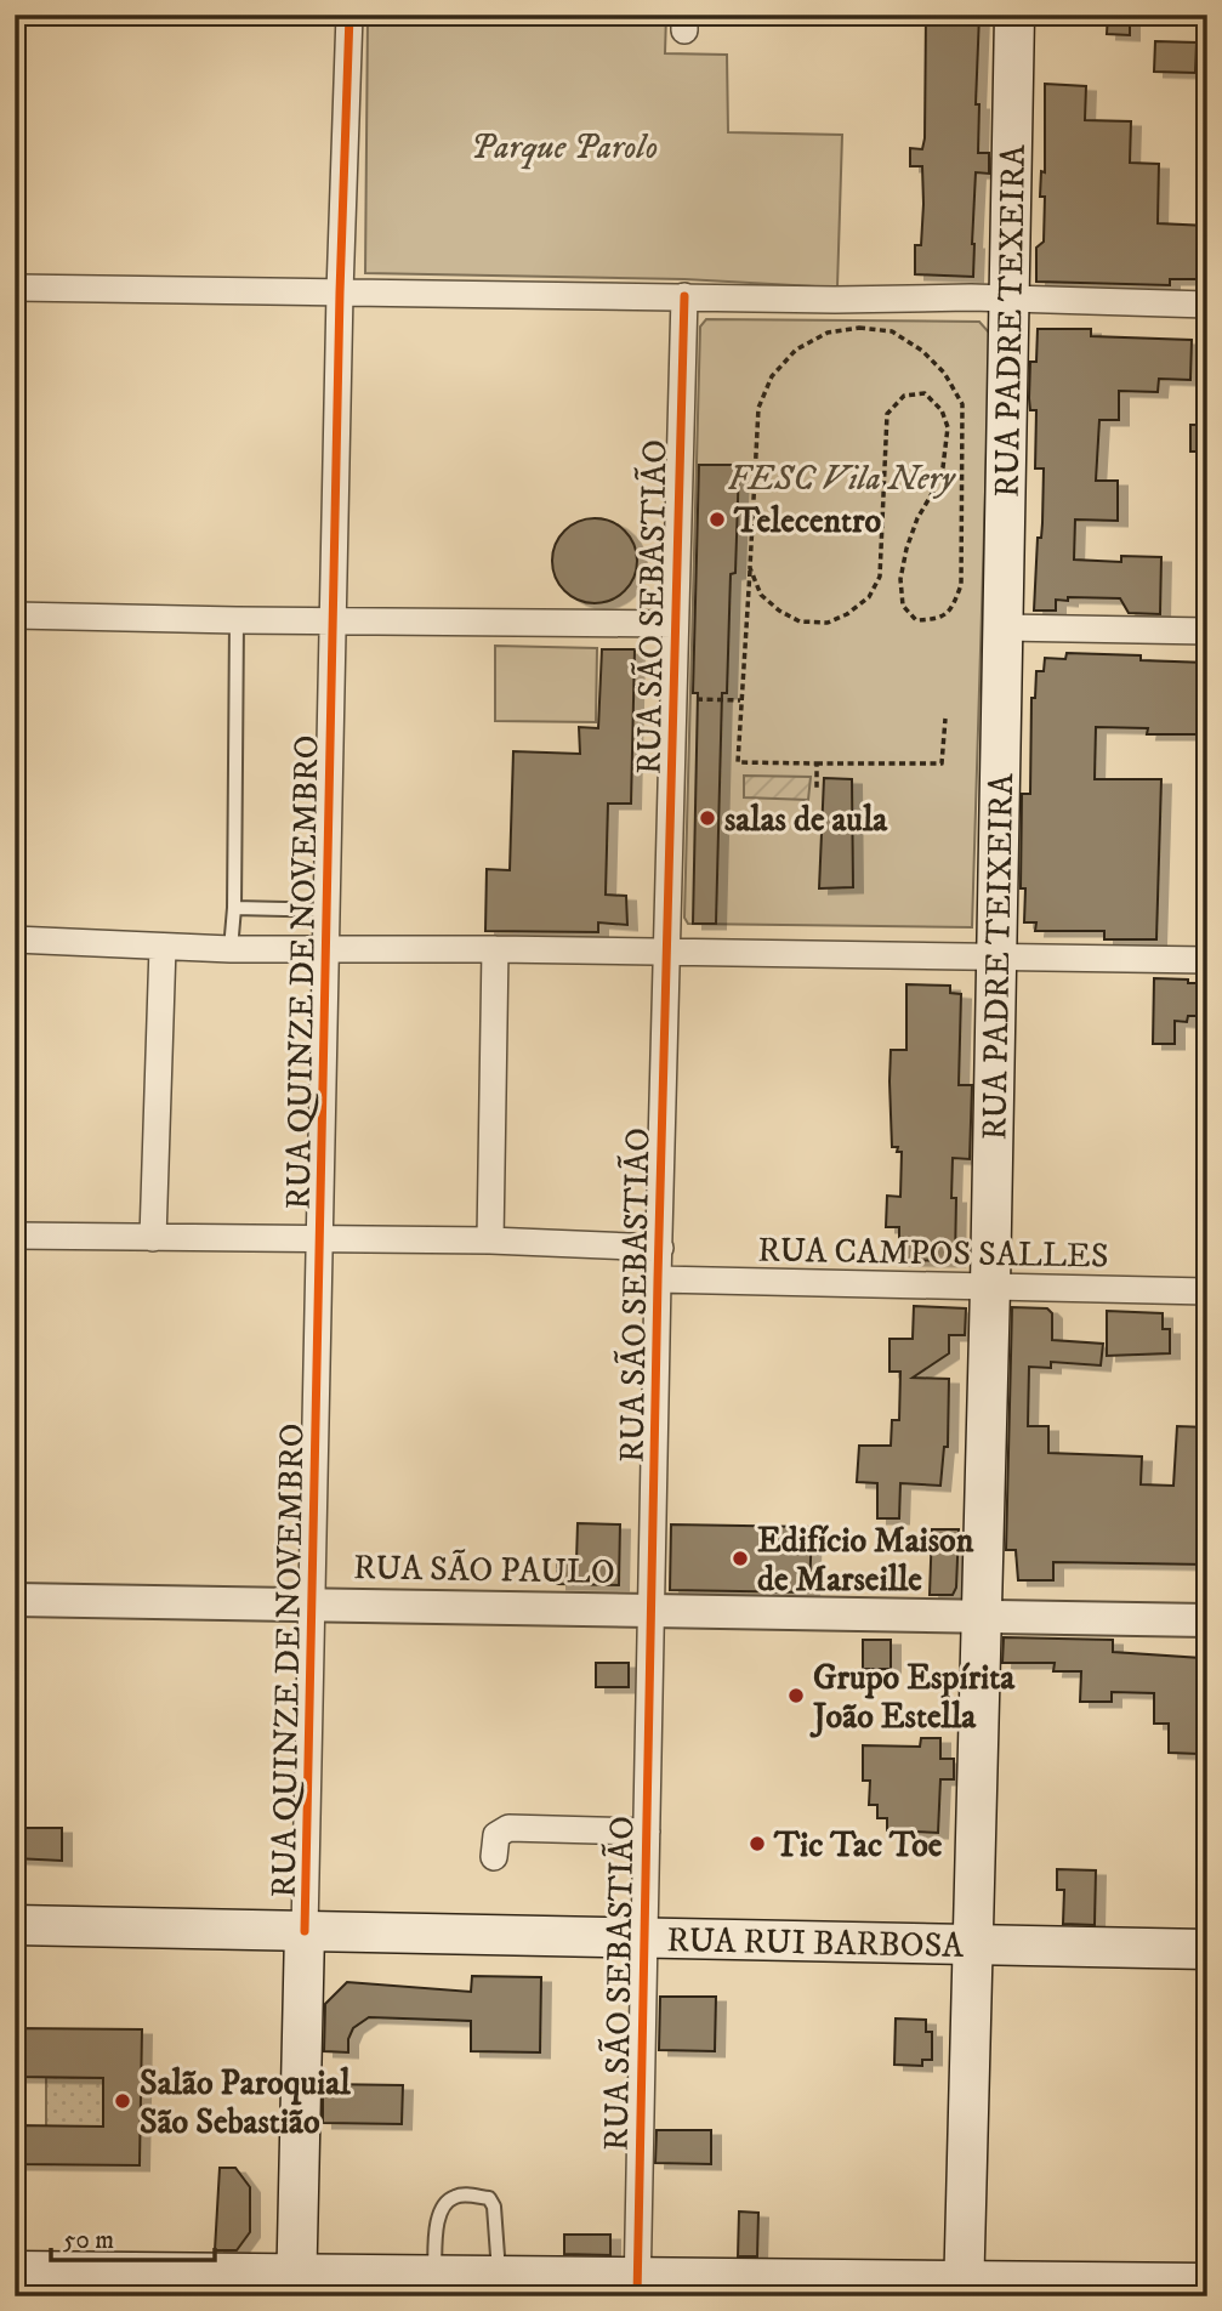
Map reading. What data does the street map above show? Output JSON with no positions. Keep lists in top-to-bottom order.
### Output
{
  "streets": {
    "main road": [
      "RUA PADRE TEXEIRA",
      "RUA PADRE TEIXEIRA",
      "RUA QUINZE DE NOVEMBRO",
      "RUA RUI BARBOSA"
    ],
    "street": ["RUA SÃO SEBASTIÃO", "RUA CAMPOS SALLES", "RUA SÃO PAULO"]
  },
  "crossings": [
    ["RUA PADRE TEXEIRA", "RUA PADRE TEIXEIRA"],
    ["RUA SÃO SEBASTIÃO", "RUA CAMPOS SALLES"],
    ["RUA SÃO SEBASTIÃO", "RUA SÃO PAULO"],
    ["RUA SÃO SEBASTIÃO", "RUA RUI BARBOSA"],
    ["RUA PADRE TEIXEIRA", "RUA CAMPOS SALLES"],
    ["RUA QUINZE DE NOVEMBRO", "RUA SÃO PAULO"],
    ["RUA QUINZE DE NOVEMBRO", "RUA RUI BARBOSA"]
  ],
  "parks": ["Parque Parolo", "FESC Vila Nery"],
  "places": [
    "Telecentro",
    "salas de aula",
    "Edifício Maison de Marseille",
    "Grupo Espírita João Estella",
    "Tic Tac Toe",
    "Salão Paroquial São Sebastião"
  ],
  "scale_bar": "50 m"
}
